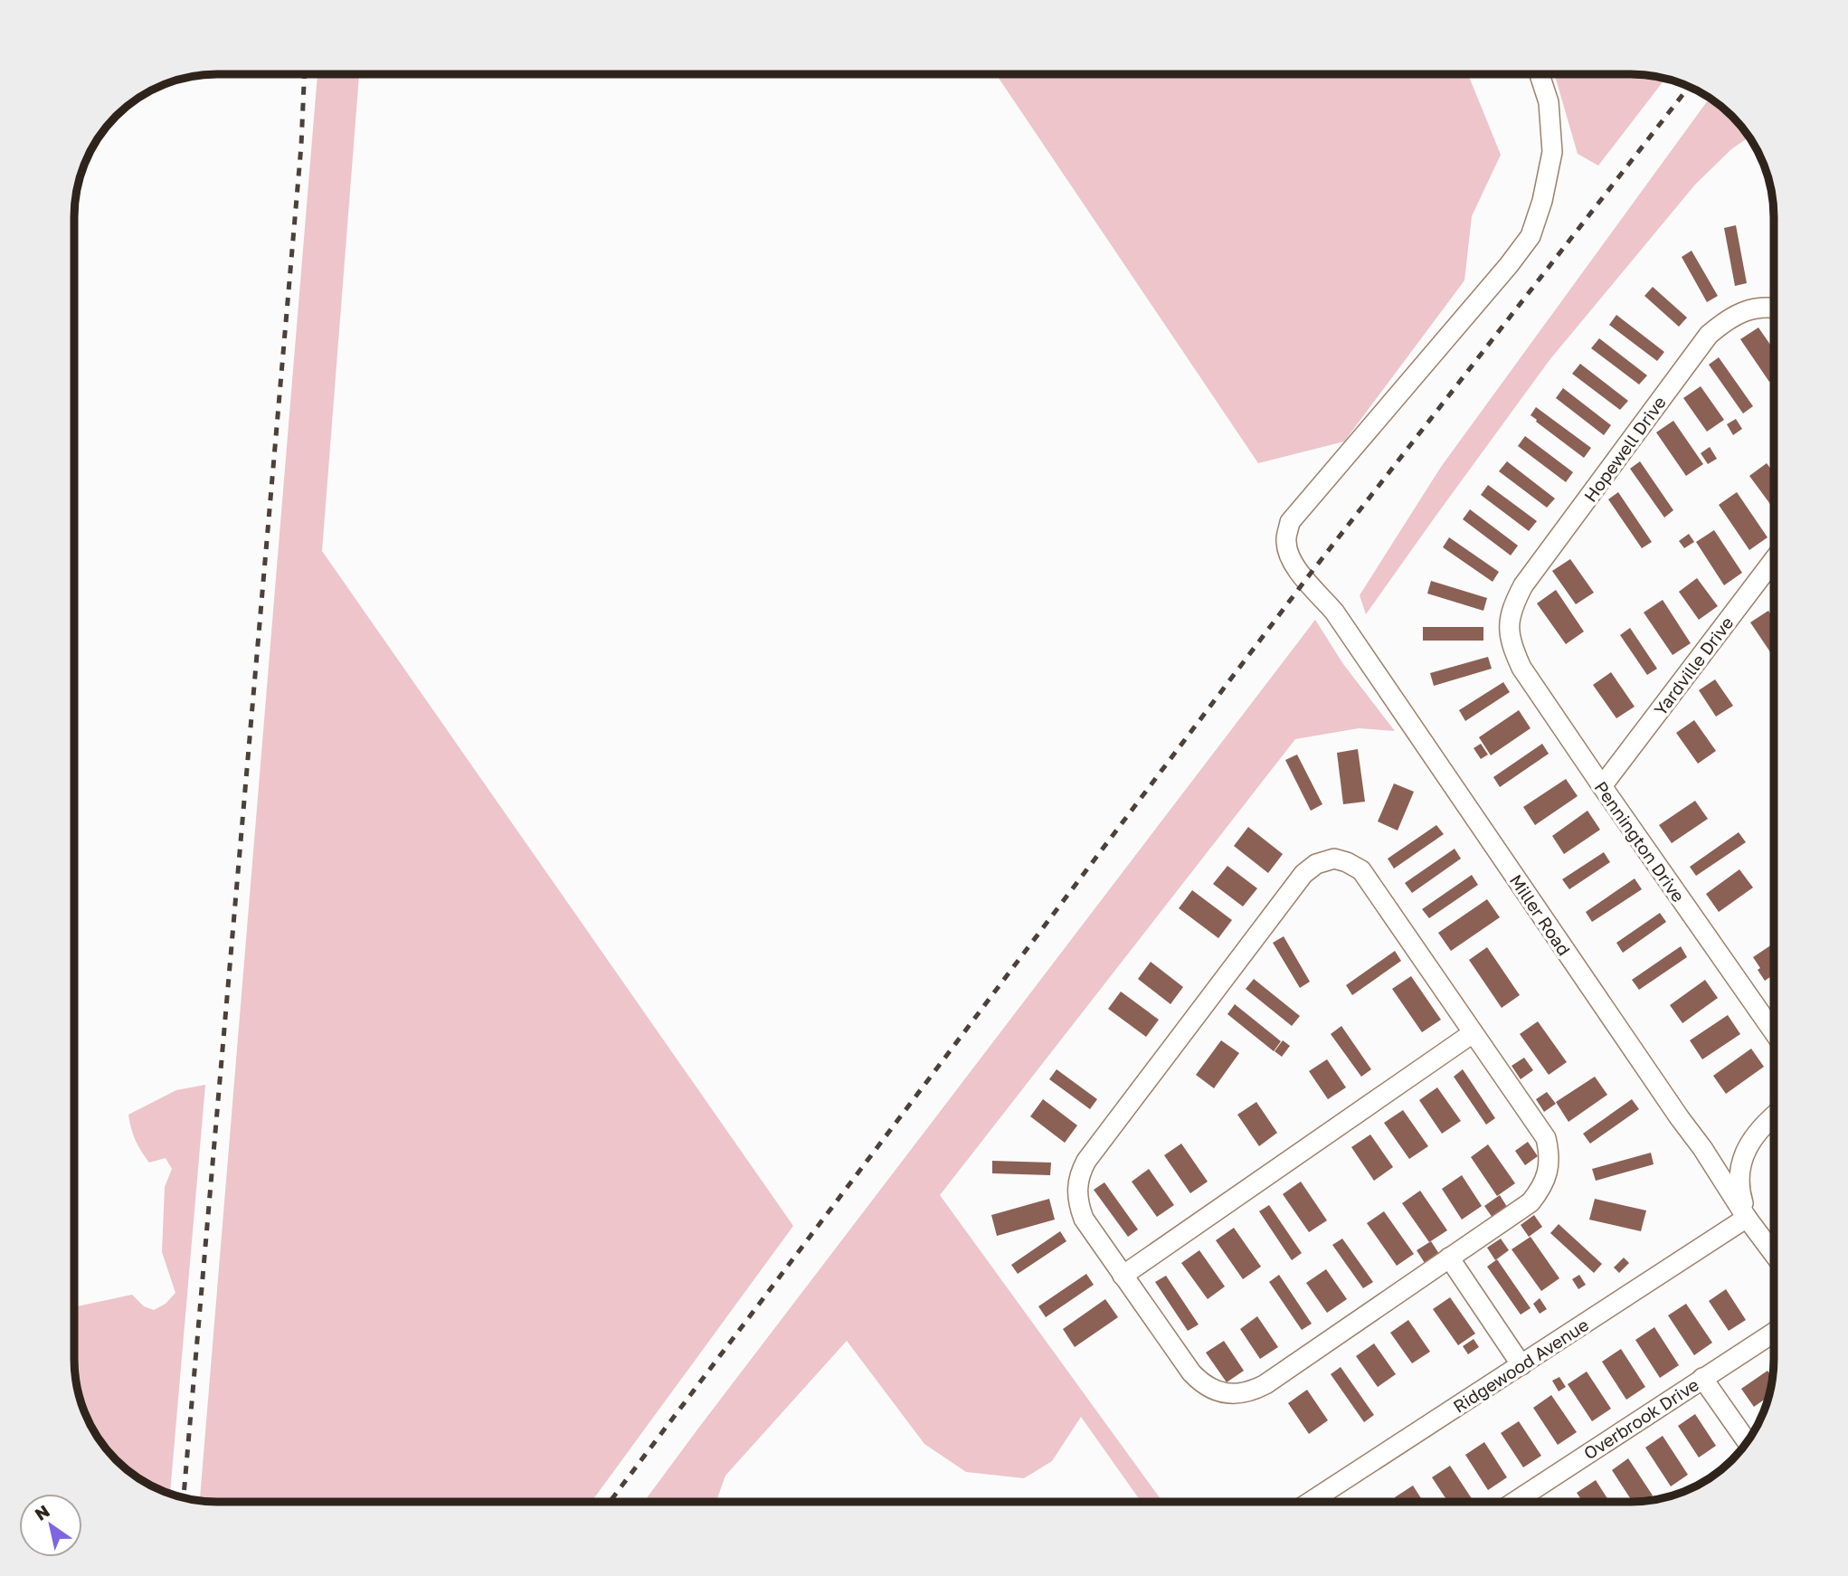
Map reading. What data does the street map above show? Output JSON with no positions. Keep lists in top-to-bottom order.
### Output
{
  "streets": {
    "street": [
      "Hopewell Drive",
      "Yardville Drive",
      "Pennington Drive",
      "Miller Road",
      "Ridgewood Avenue",
      "Overbrook Drive"
    ]
  },
  "crossings": [
    ["Hopewell Drive", "Pennington Drive"],
    ["Yardville Drive", "Pennington Drive"],
    ["Miller Road", "Ridgewood Avenue"]
  ],
  "north": "top left"
}
